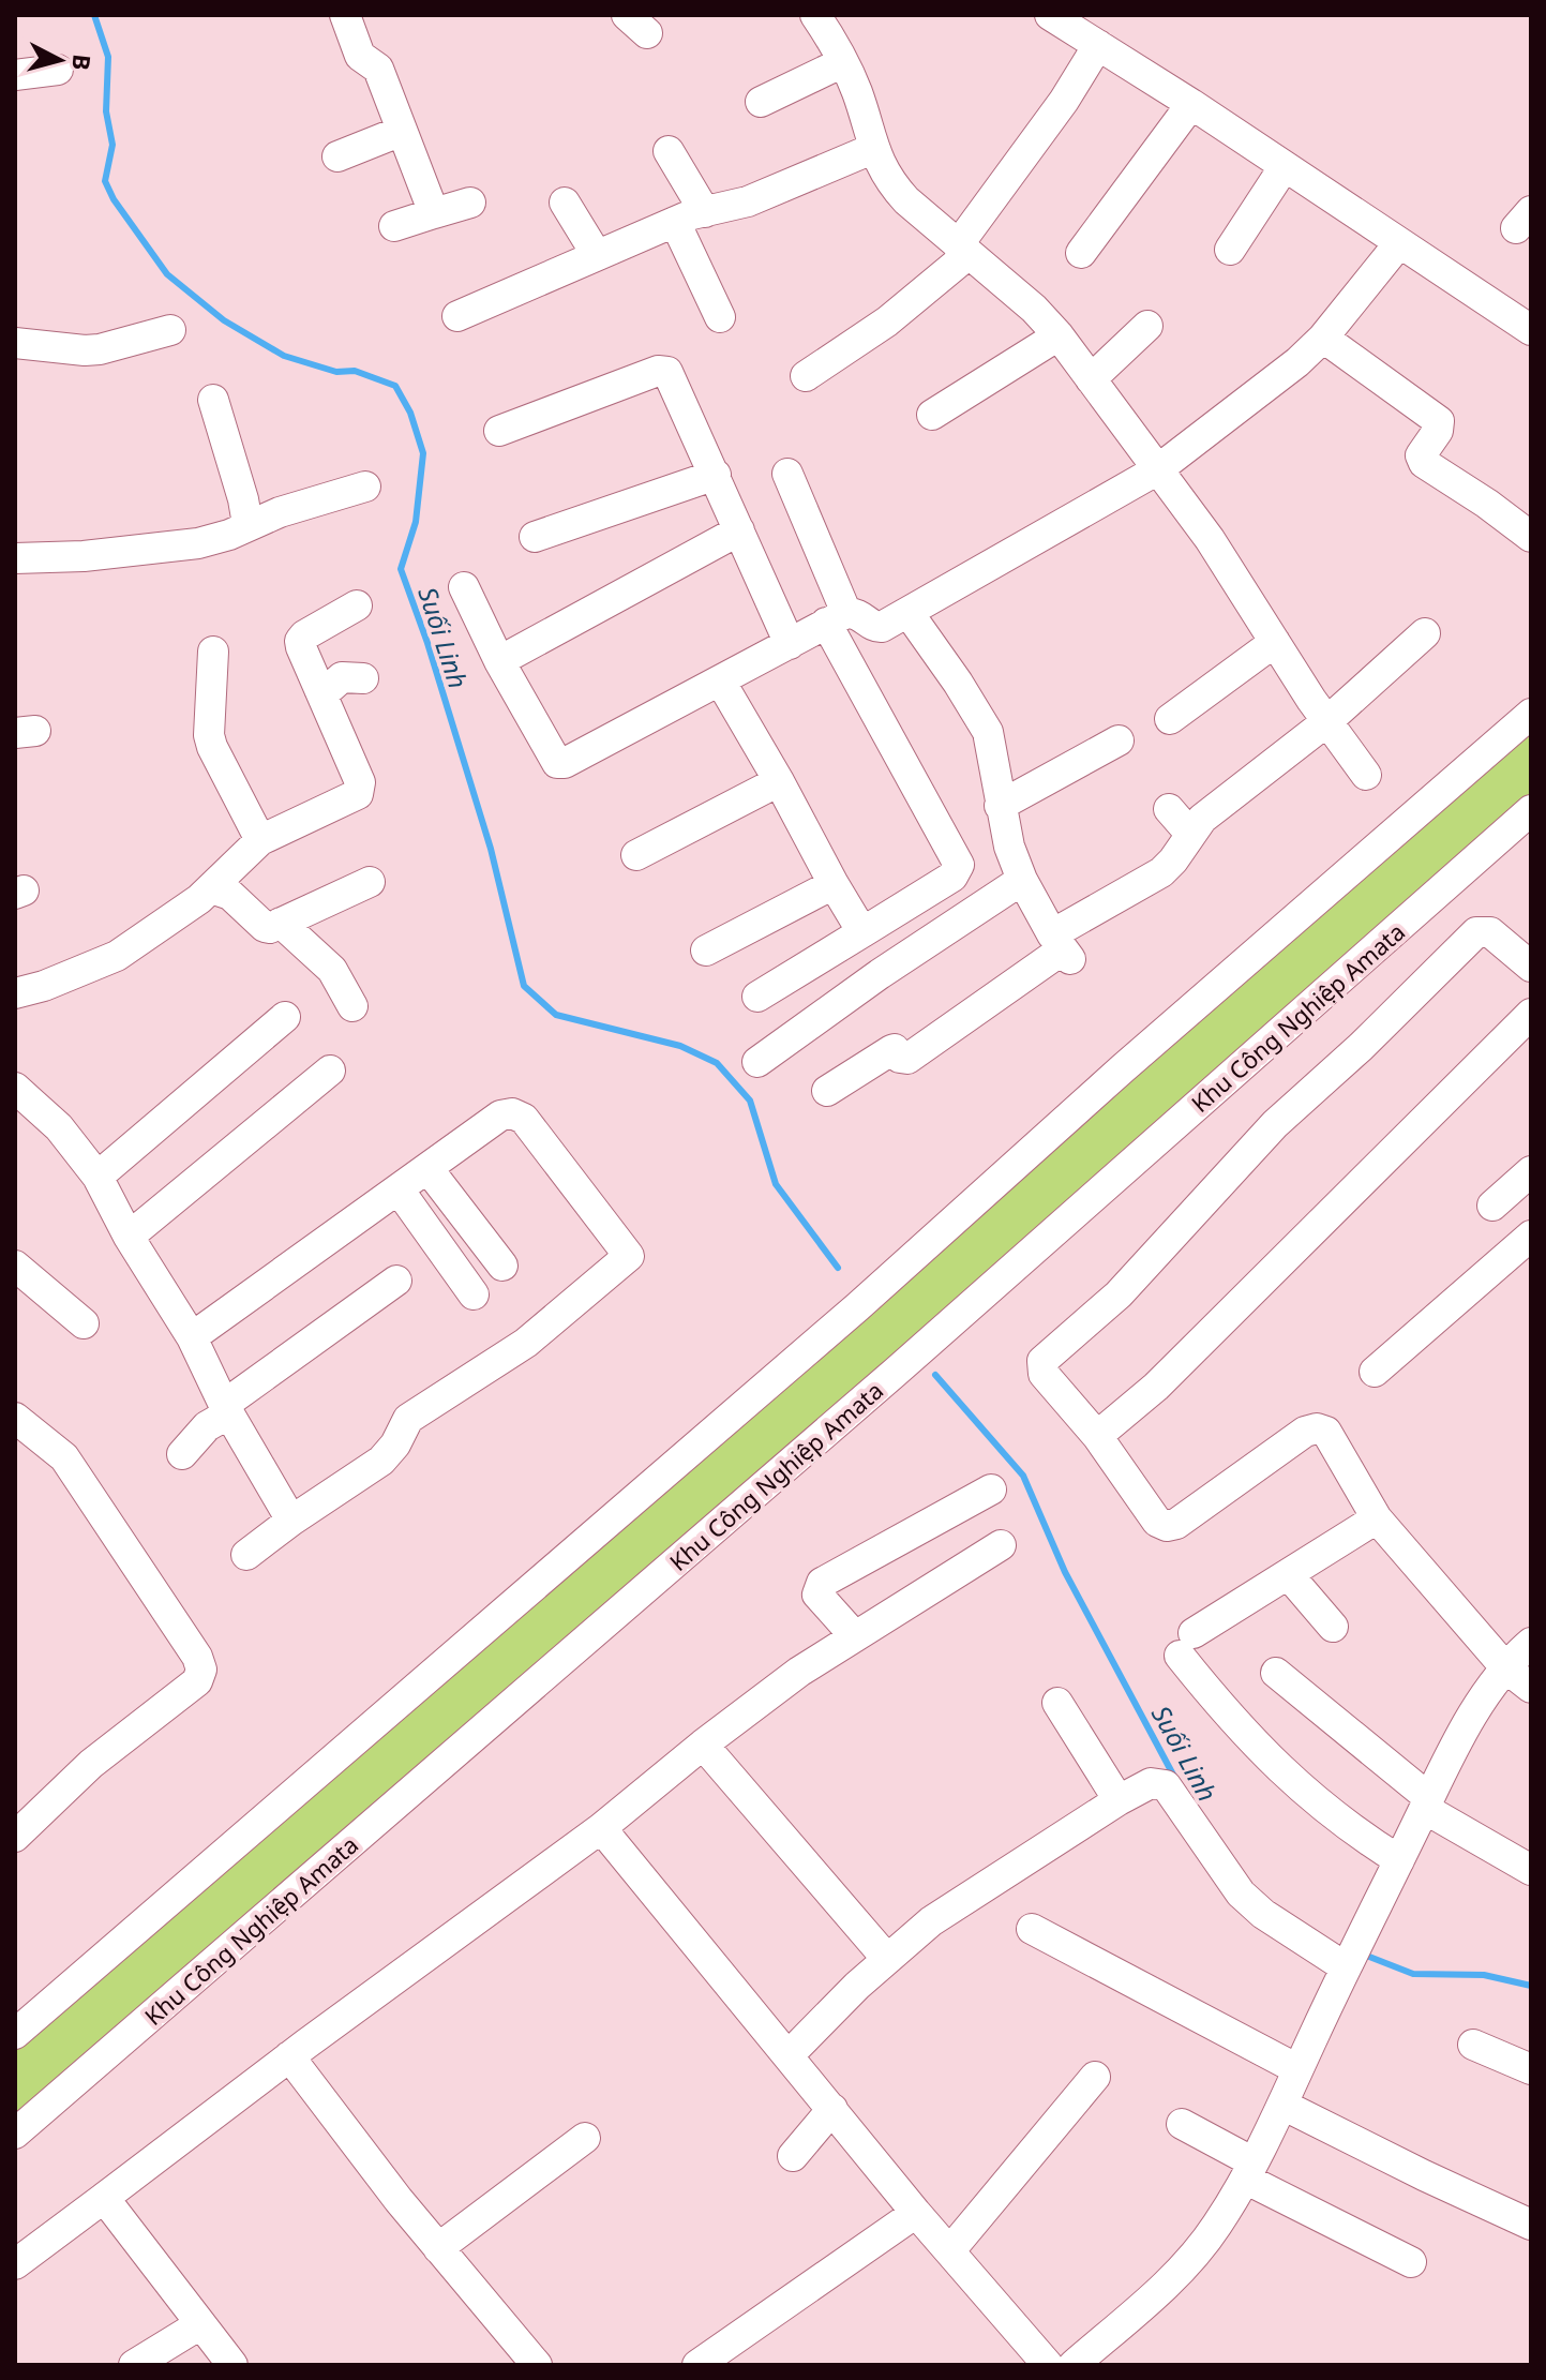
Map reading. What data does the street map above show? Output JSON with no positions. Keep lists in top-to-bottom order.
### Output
{
  "streets": {
    "street": ["Khu Công Nghiệp Amata"]
  },
  "water": ["Suối Linh"],
  "north": "right"
}
